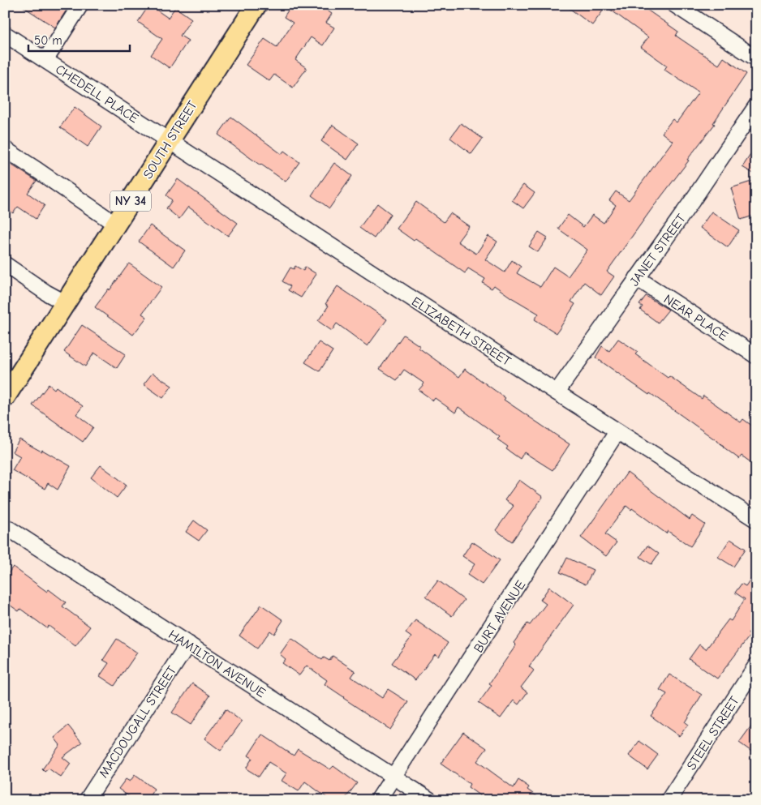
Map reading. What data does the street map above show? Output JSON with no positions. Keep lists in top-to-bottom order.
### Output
{
  "streets": {
    "main road": ["SOUTH STREET", "NY 34"],
    "street": [
      "CHEDELL PLACE",
      "JANET STREET",
      "NEAR PLACE",
      "ELIZABETH STREET",
      "BURT AVENUE",
      "HAMILTON AVENUE",
      "MACDOUGALL STREET",
      "STEEL STREET"
    ]
  },
  "crossings": [
    ["CHEDELL PLACE", "SOUTH STREET"],
    ["CHEDELL PLACE", "ELIZABETH STREET"],
    ["SOUTH STREET", "ELIZABETH STREET"],
    ["JANET STREET", "NEAR PLACE"],
    ["JANET STREET", "ELIZABETH STREET"],
    ["ELIZABETH STREET", "BURT AVENUE"],
    ["BURT AVENUE", "HAMILTON AVENUE"],
    ["HAMILTON AVENUE", "MACDOUGALL STREET"]
  ],
  "scale_bar": "50 m"
}
